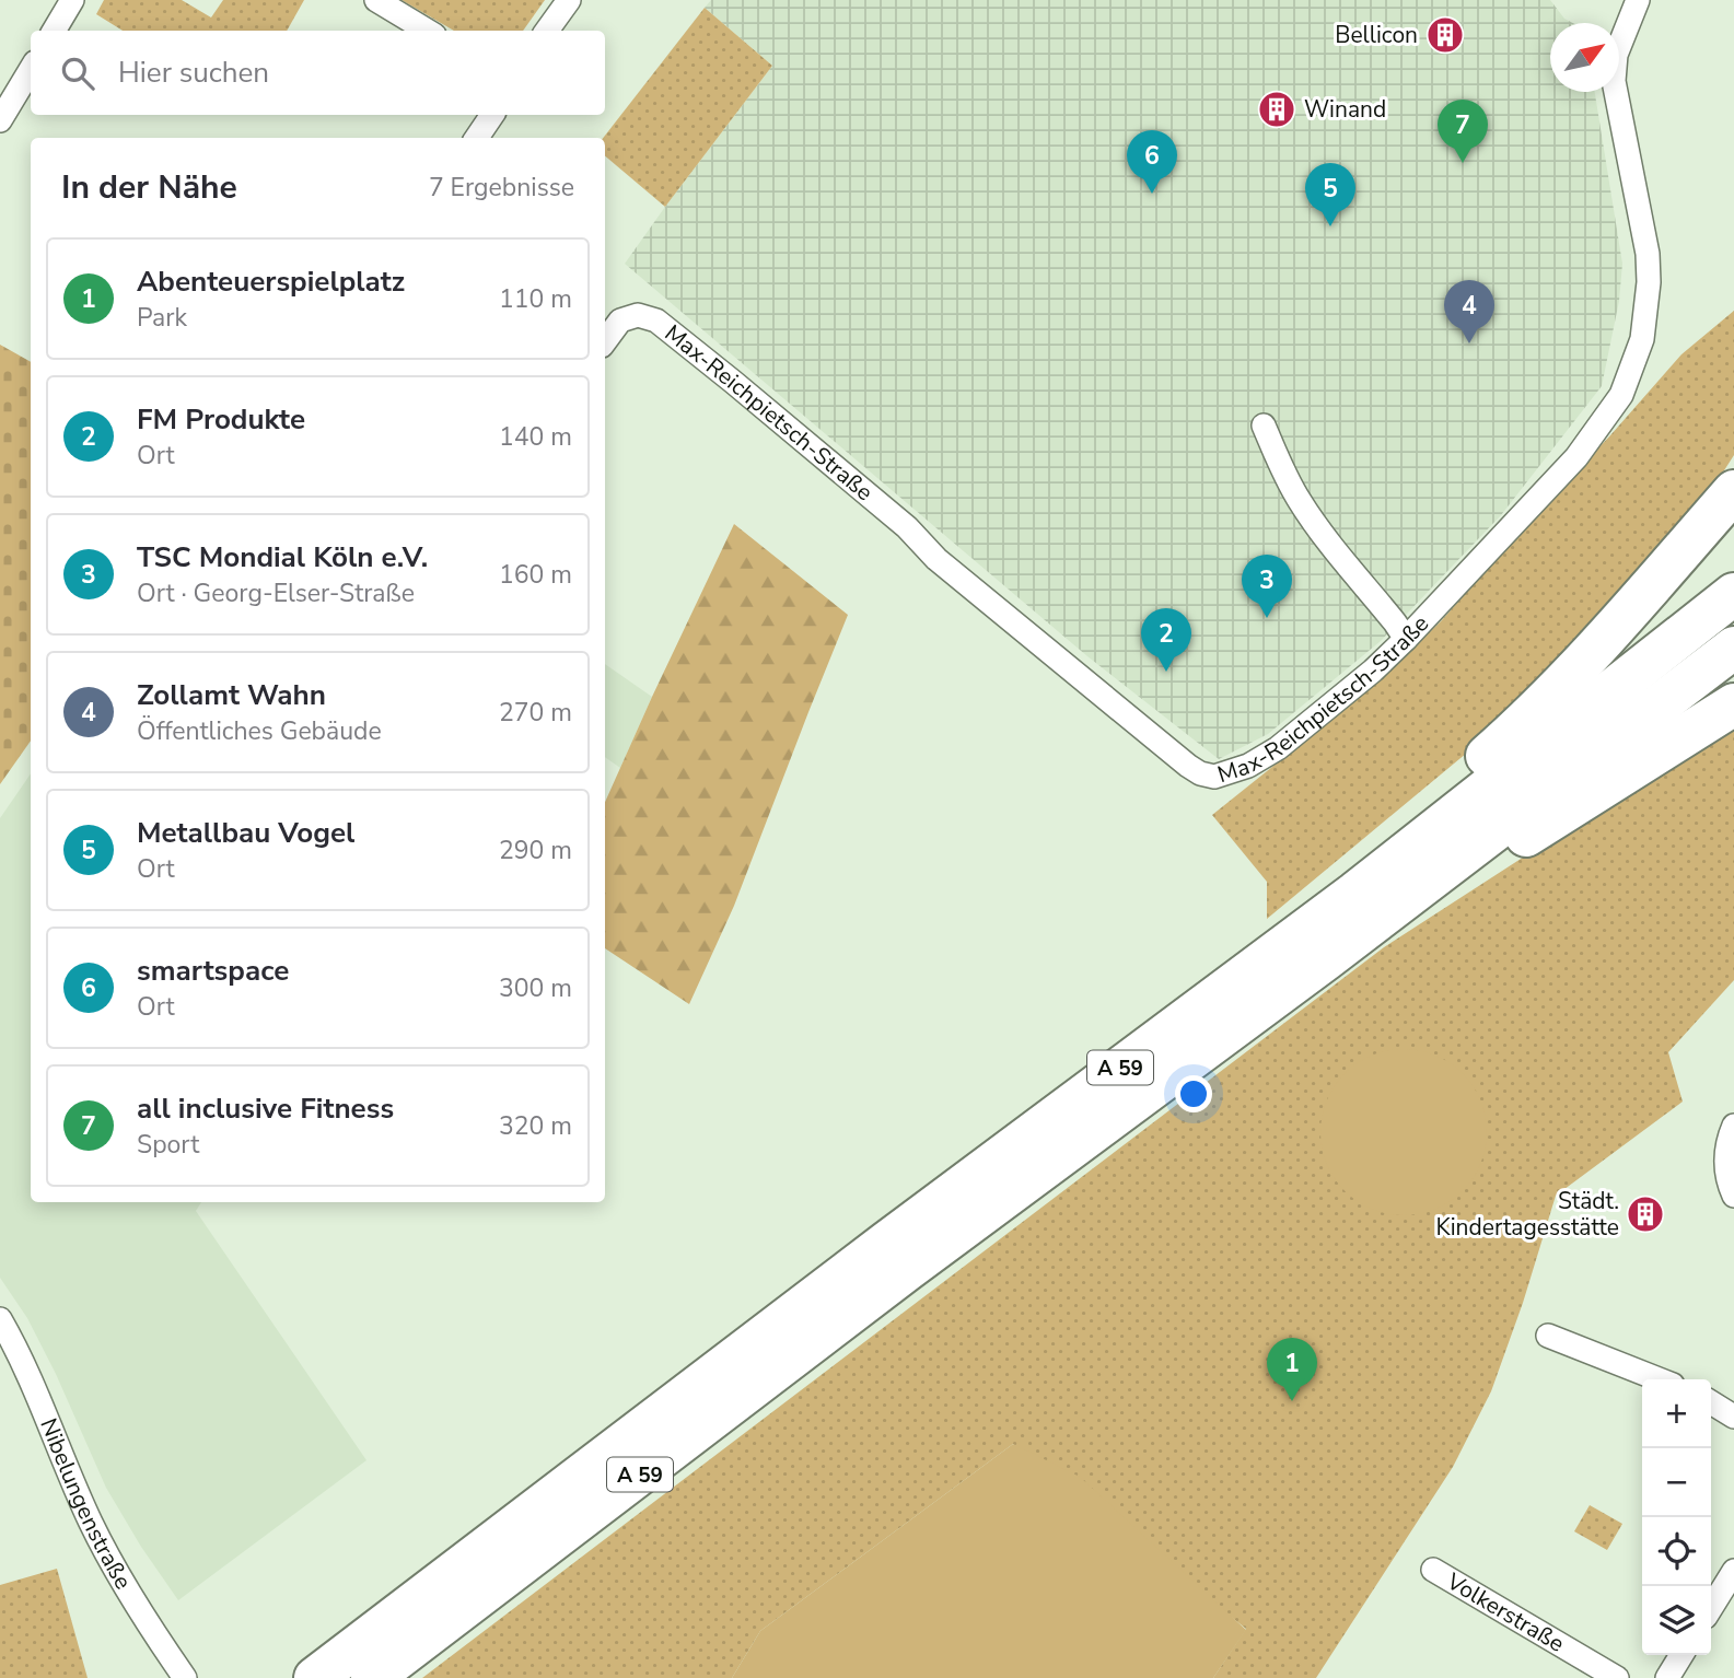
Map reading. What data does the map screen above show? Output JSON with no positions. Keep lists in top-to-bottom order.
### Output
{
  "streets": {
    "highway": ["A 59"],
    "street": ["Max-Reichpietsch-Straße", "Nibelungenstraße", "Volkerstraße"]
  },
  "places": {
    "building": ["Bellicon", "Winand", "Städt. Kindertagesstätte"]
  },
  "north": "top right",
  "page": {
    "search": "Hier suchen",
    "pins": [
      "7",
      "6",
      "5",
      "4",
      "3",
      "2",
      "1"
    ],
    "heading": ["In der Nähe", "7 Ergebnisse"],
    "list": [
      {
        "mark": "1",
        "name": "Abenteuerspielplatz",
        "note": "Park",
        "value": "110 m"
      },
      {
        "mark": "2",
        "name": "FM Produkte",
        "note": "Ort",
        "value": "140 m"
      },
      {
        "mark": "3",
        "name": "TSC Mondial Köln e.V.",
        "note": "Ort · Georg-Elser-Straße",
        "value": "160 m"
      },
      {
        "mark": "4",
        "name": "Zollamt Wahn",
        "note": "Öffentliches Gebäude",
        "value": "270 m"
      },
      {
        "mark": "5",
        "name": "Metallbau Vogel",
        "note": "Ort",
        "value": "290 m"
      },
      {
        "mark": "6",
        "name": "smartspace",
        "note": "Ort",
        "value": "300 m"
      },
      {
        "mark": "7",
        "name": "all inclusive Fitness",
        "note": "Sport",
        "value": "320 m"
      }
    ],
    "map_buttons": ["+", "−"]
  }
}
